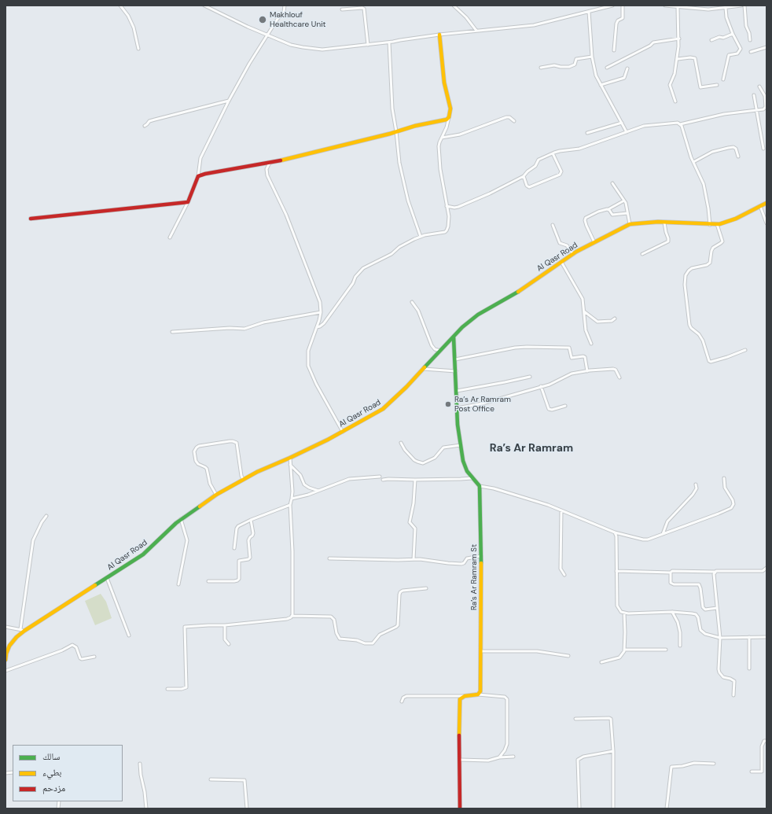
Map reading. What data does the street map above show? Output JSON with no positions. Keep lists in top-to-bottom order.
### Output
{
  "streets": {
    "street": ["Al Qasr Road", "Ra’s Ar Ramram St"]
  },
  "districts": ["Ra’s Ar Ramram"],
  "places": ["Makhlouf Healthcare Unit", "Ra’s Ar Ramram Post Office"],
  "legend": ["سالك", "بطيء", "مزدحم"]
}
